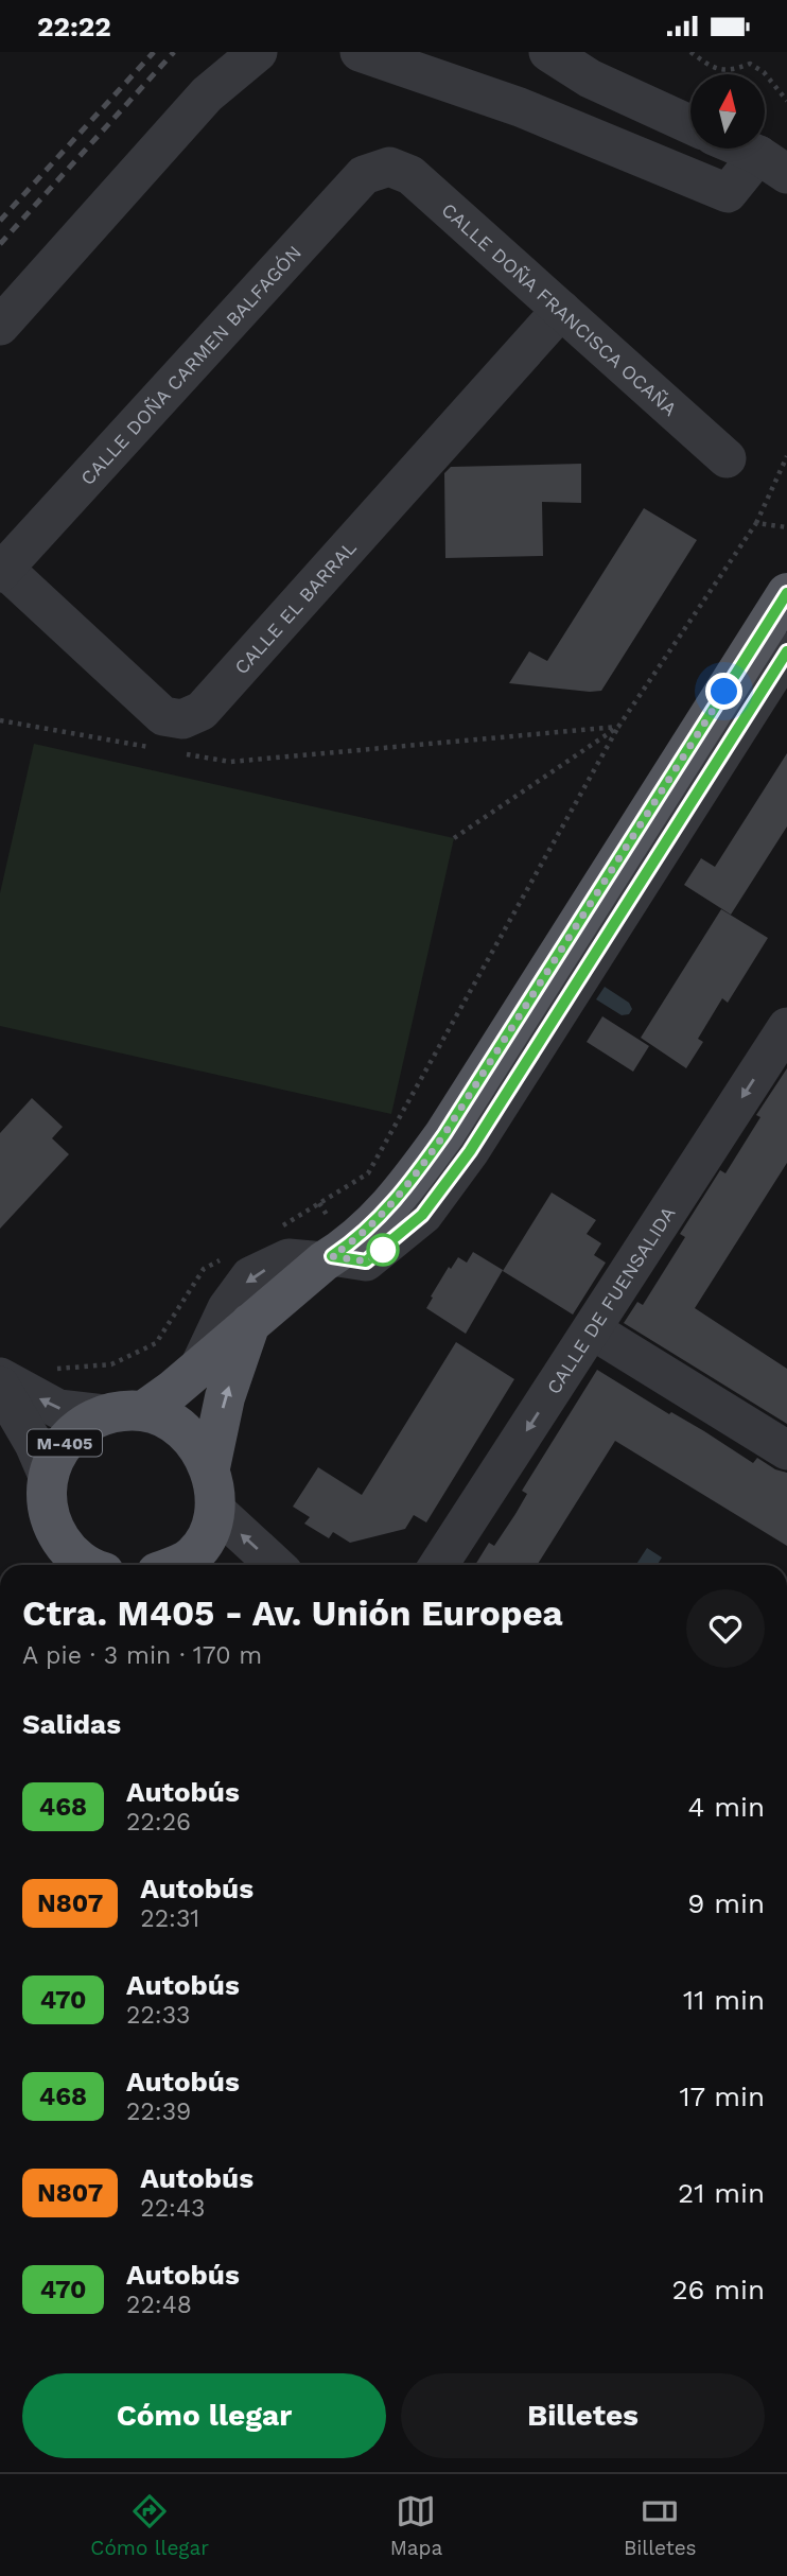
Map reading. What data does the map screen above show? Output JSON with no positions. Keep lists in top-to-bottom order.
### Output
{
  "streets": {
    "main road": ["M-405"],
    "street": [
      "CALLE DOÑA FRANCISCA OCAÑA",
      "CALLE DOÑA CARMEN BALFAGÓN",
      "CALLE EL BARRAL",
      "CALLE DE FUENSALIDA"
    ]
  },
  "crossings": [
    ["CALLE DOÑA FRANCISCA OCAÑA", "CALLE DOÑA CARMEN BALFAGÓN"],
    ["CALLE DOÑA FRANCISCA OCAÑA", "CALLE EL BARRAL"],
    ["CALLE DOÑA CARMEN BALFAGÓN", "CALLE EL BARRAL"]
  ],
  "lines": ["bus line 468"],
  "north": "top",
  "page": {
    "status": "22:22",
    "heading": [
      ["Ctra. M405 - Av. Unión Europea", "A pie · 3 min · 170 m"],
      "Salidas"
    ],
    "list": [
      {
        "mark": "468",
        "name": "Autobús",
        "note": "22:26",
        "value": "4 min"
      },
      {
        "mark": "N807",
        "name": "Autobús",
        "note": "22:31",
        "value": "9 min"
      },
      {
        "mark": "470",
        "name": "Autobús",
        "note": "22:33",
        "value": "11 min"
      },
      {
        "mark": "468",
        "name": "Autobús",
        "note": "22:39",
        "value": "17 min"
      },
      {
        "mark": "N807",
        "name": "Autobús",
        "note": "22:43",
        "value": "21 min"
      },
      {
        "mark": "470",
        "name": "Autobús",
        "note": "22:48",
        "value": "26 min"
      }
    ],
    "buttons": ["Cómo llegar", "Billetes"],
    "tabs": ["Cómo llegar", "Mapa", "Billetes"]
  }
}
